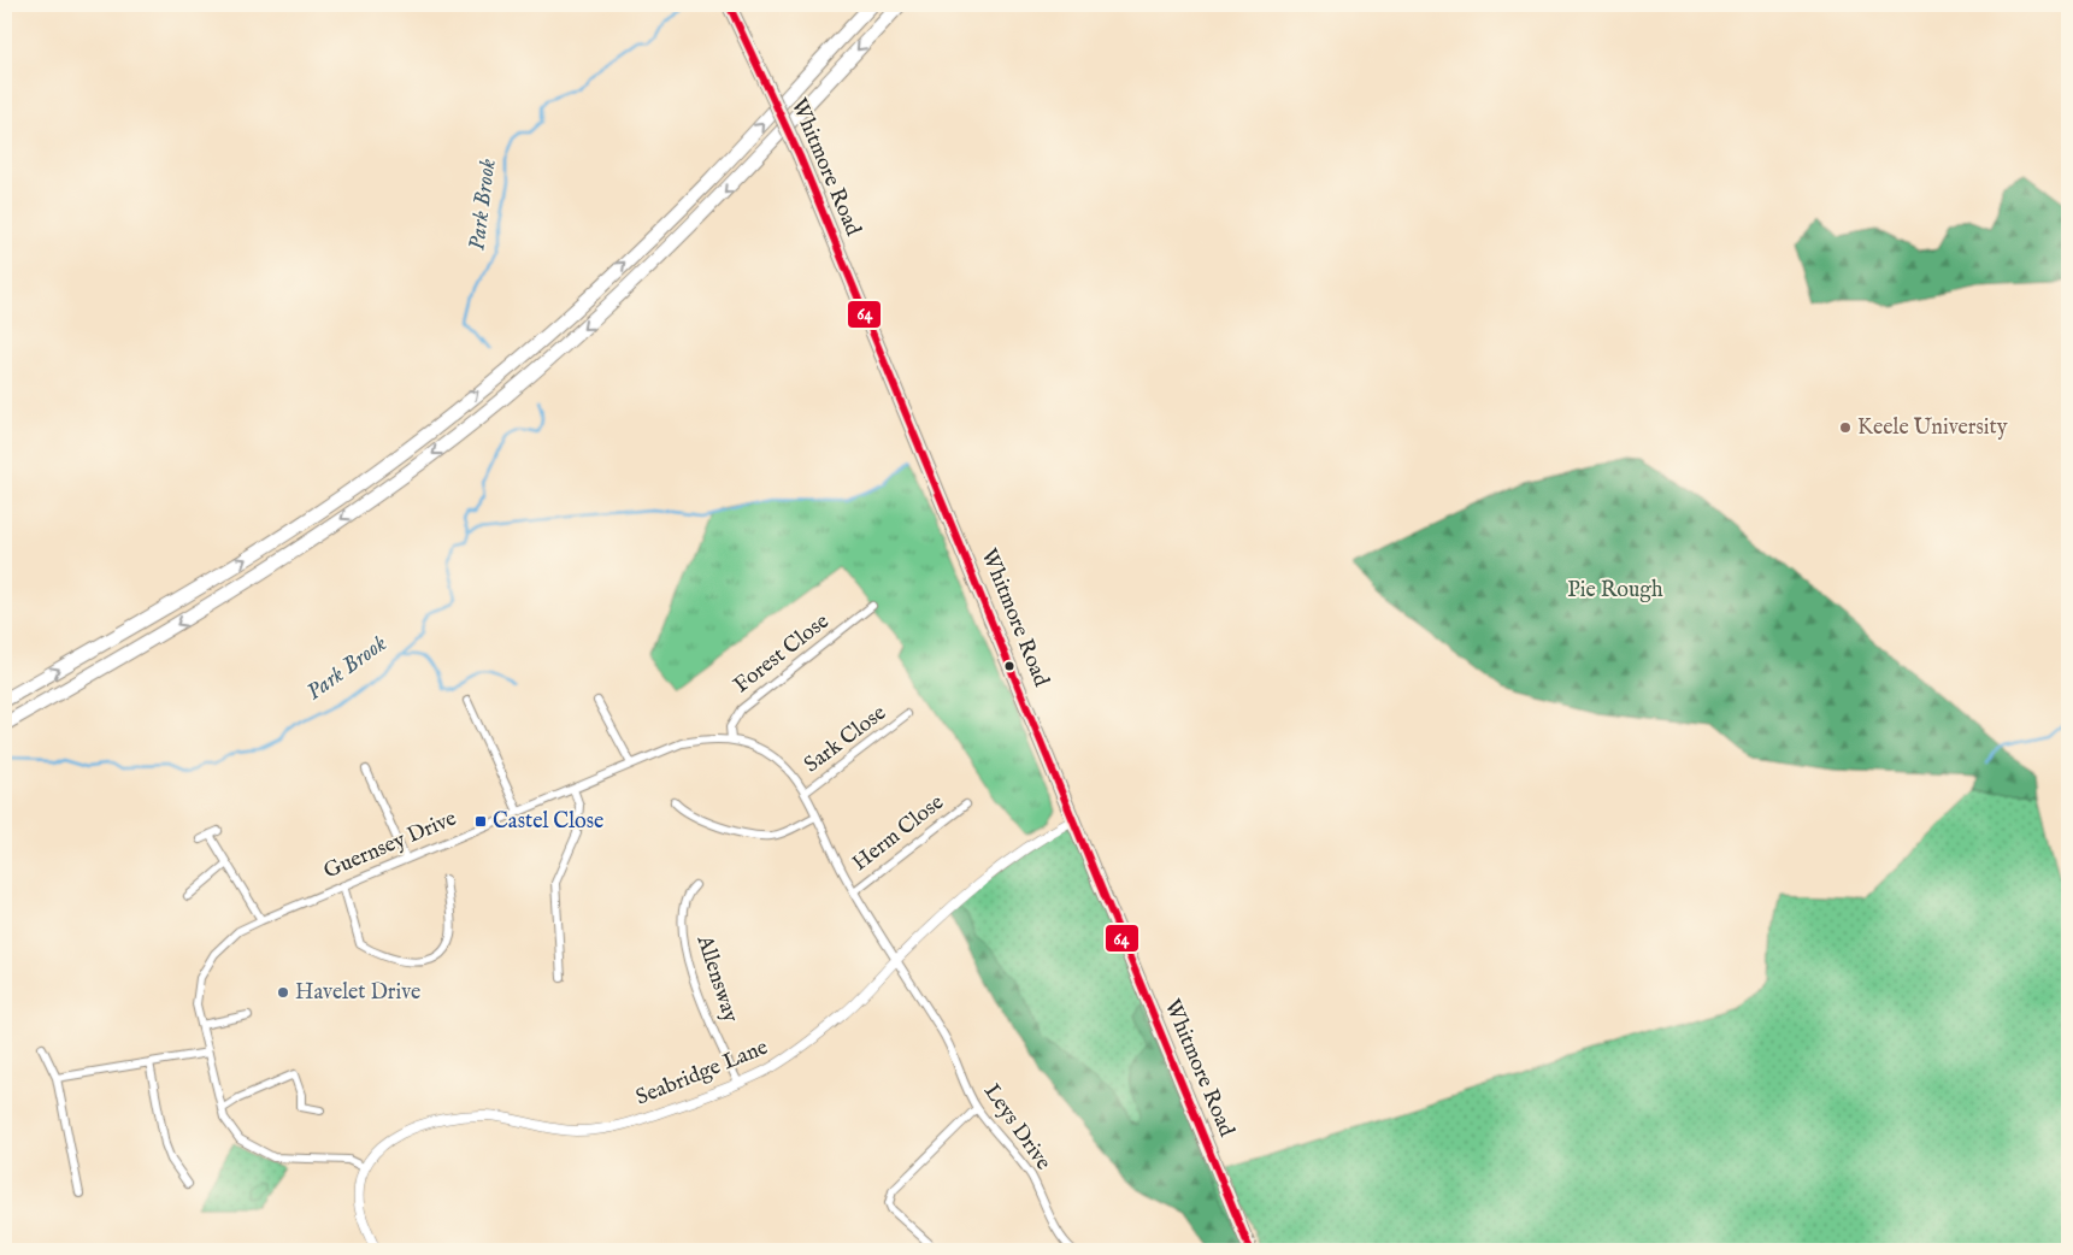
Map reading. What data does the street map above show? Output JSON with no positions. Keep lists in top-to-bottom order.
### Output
{
  "streets": {
    "highway": ["Whitmore Road"],
    "street": [
      "Forest Close",
      "Sark Close",
      "Herm Close",
      "Guernsey Drive",
      "Allensway",
      "Seabridge Lane",
      "Leys Drive"
    ]
  },
  "crossings": [
    ["Whitmore Road", "Seabridge Lane"],
    ["Forest Close", "Guernsey Drive"],
    ["Sark Close", "Guernsey Drive"],
    ["Herm Close", "Guernsey Drive"],
    ["Guernsey Drive", "Seabridge Lane"],
    ["Guernsey Drive", "Leys Drive"],
    ["Allensway", "Seabridge Lane"],
    ["Seabridge Lane", "Leys Drive"]
  ],
  "water": ["Park Brook"],
  "parks": ["Pie Rough"],
  "places": {
    "other": ["Keele University", "Havelet Drive"],
    "transit": ["Castel Close"]
  },
  "lines": ["transit line 64"]
}
